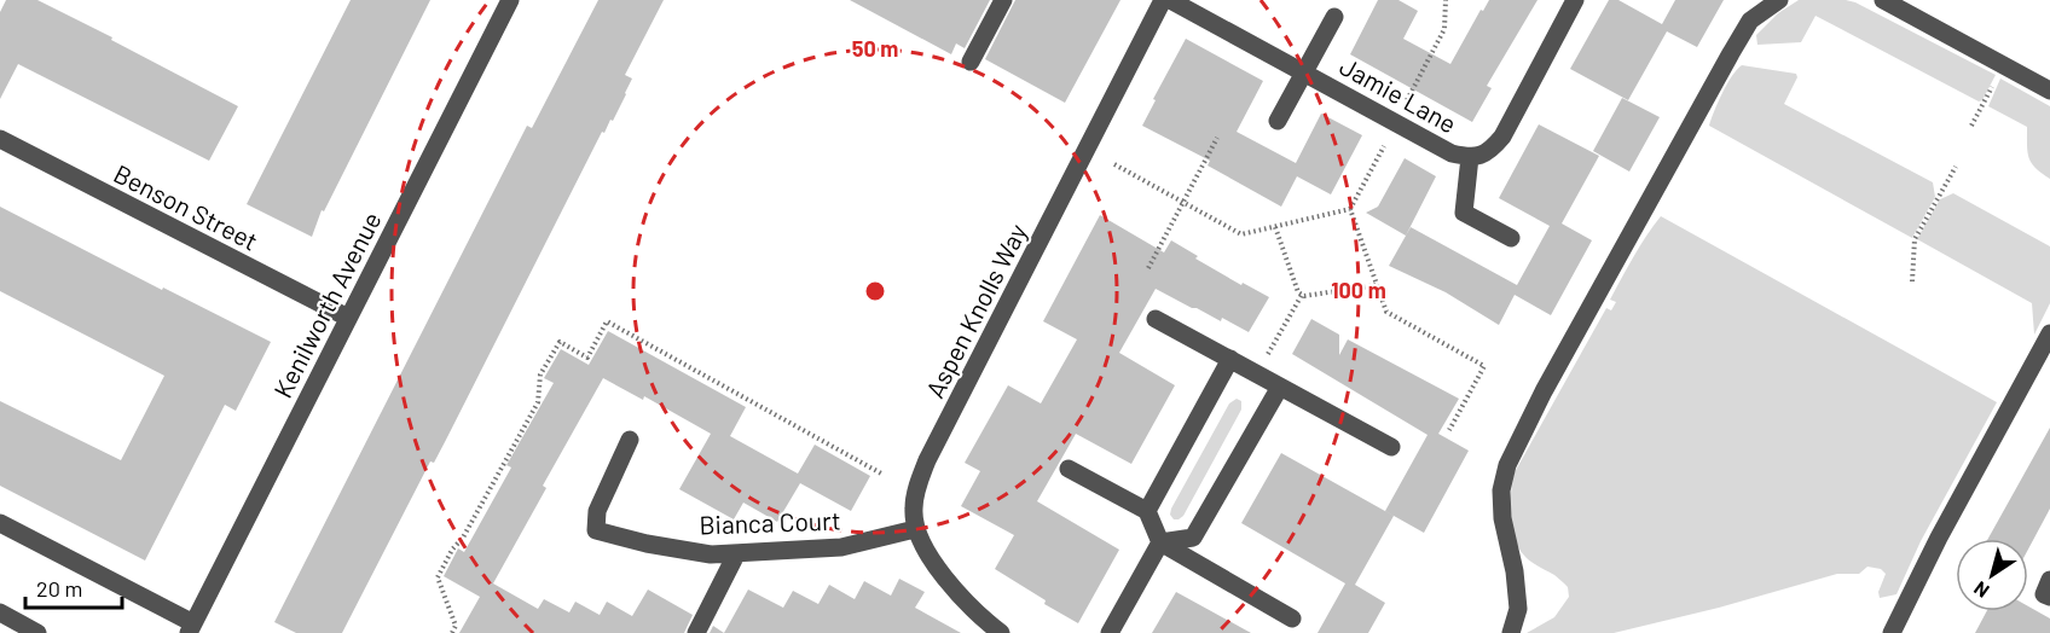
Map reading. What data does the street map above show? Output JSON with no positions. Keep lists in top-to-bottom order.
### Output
{
  "streets": {
    "street": [
      "Jamie Lane",
      "Benson Street",
      "Kenilworth Avenue",
      "Aspen Knolls Way",
      "Bianca Court"
    ]
  },
  "crossings": [
    ["Benson Street", "Kenilworth Avenue"],
    ["Aspen Knolls Way", "Bianca Court"]
  ],
  "scale_bar": "20 m",
  "north": "bottom left",
  "rings": ["50 m", "100 m"]
}
